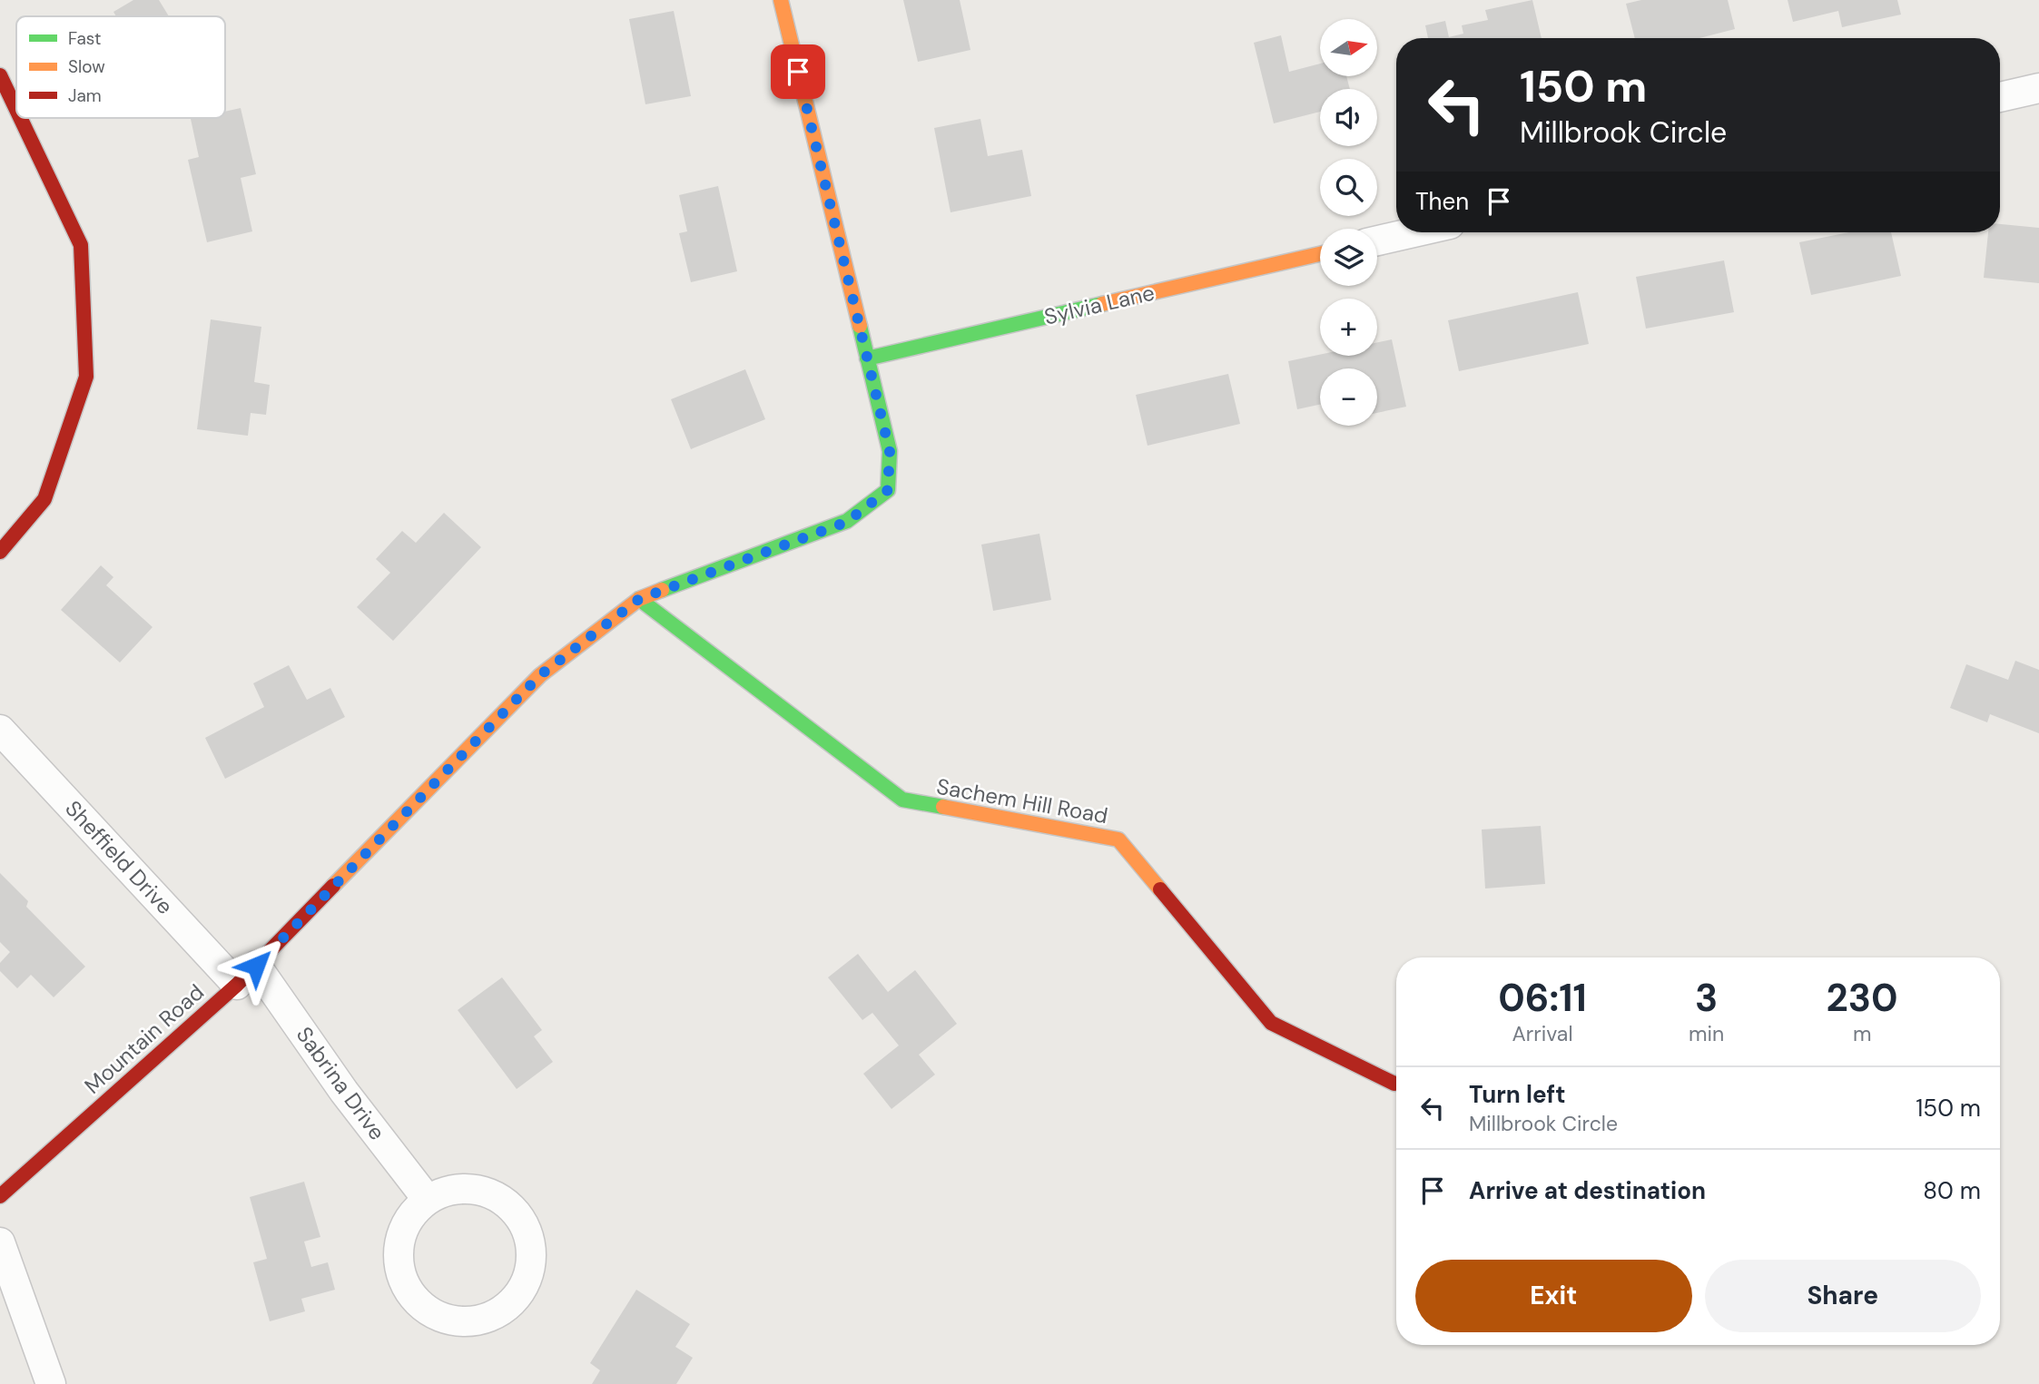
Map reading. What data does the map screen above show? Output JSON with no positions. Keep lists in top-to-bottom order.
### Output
{
  "streets": {
    "street": [
      "Sylvia Lane",
      "Sachem Hill Road",
      "Sheffield Drive",
      "Mountain Road",
      "Sabrina Drive"
    ]
  },
  "crossings": [
    ["Sylvia Lane", "Mountain Road"],
    ["Sachem Hill Road", "Mountain Road"],
    ["Sheffield Drive", "Mountain Road"],
    ["Sheffield Drive", "Sabrina Drive"],
    ["Mountain Road", "Sabrina Drive"]
  ],
  "legend": ["Fast", "Slow", "Jam"],
  "north": "right",
  "page": {
    "map_buttons": ["+", "−"],
    "turn": ["150 m", "Millbrook Circle"],
    "then": "Then",
    "eta": [
      "06:11",
      "Arrival",
      "3",
      "min",
      "230",
      "m"
    ],
    "list": [
      {
        "name": "Turn left",
        "note": "Millbrook Circle",
        "value": "150 m"
      },
      {
        "name": "Arrive at destination",
        "value": "80 m"
      }
    ],
    "buttons": ["Exit", "Share"]
  }
}
